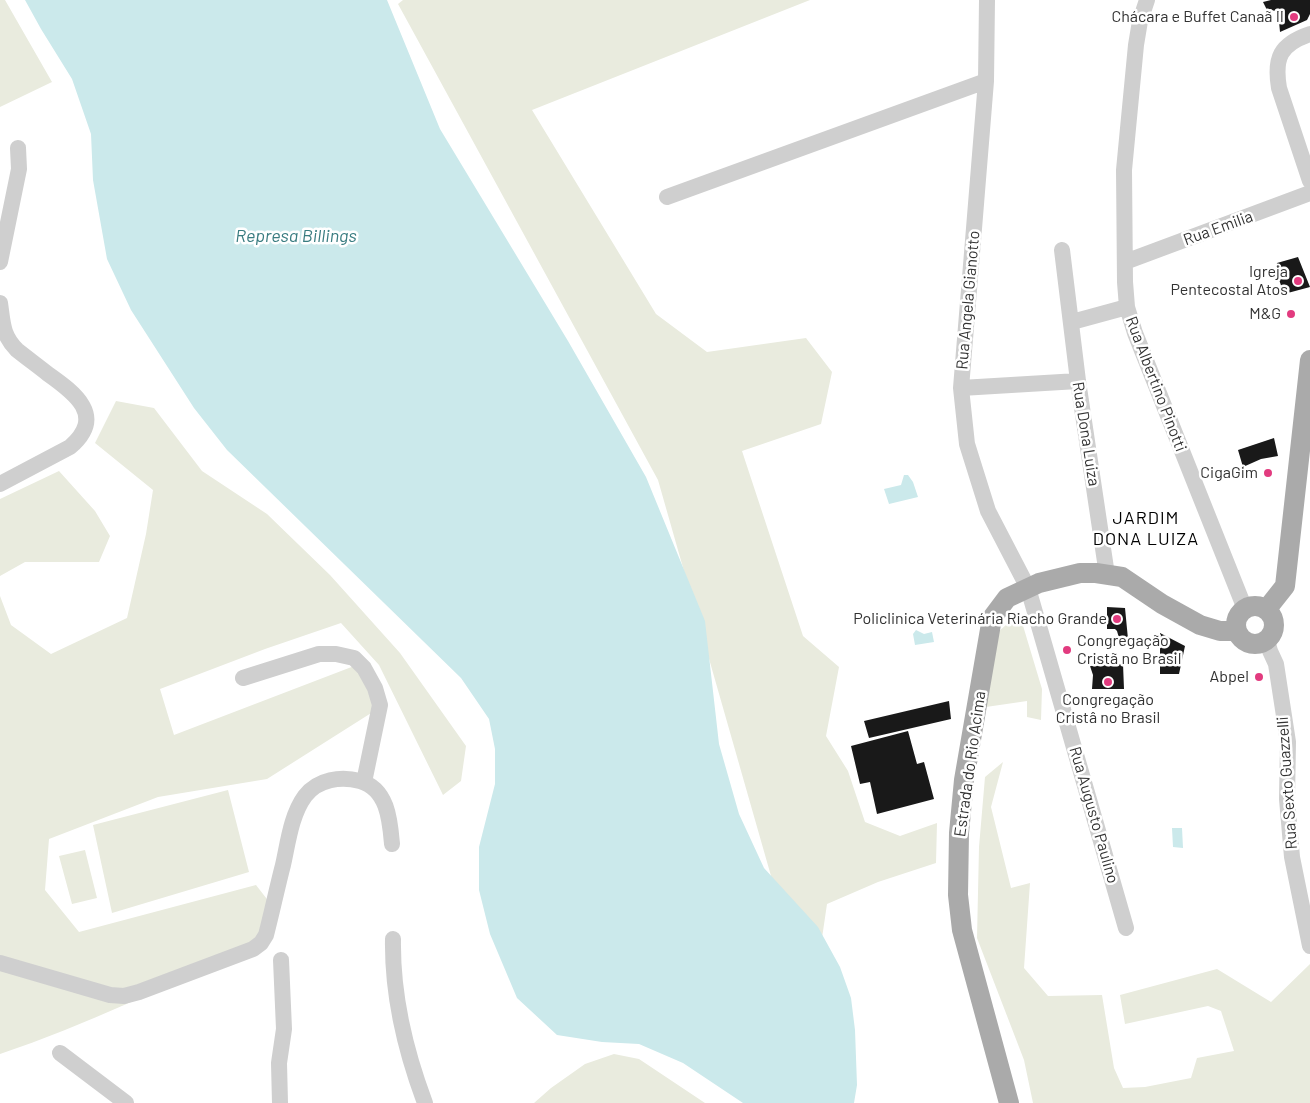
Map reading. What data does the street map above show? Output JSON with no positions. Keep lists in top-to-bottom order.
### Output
{
  "streets": {
    "main road": ["Estrada do Rio Acima"],
    "street": [
      "Rua Emilia",
      "Rua Angela Gianotto",
      "Rua Albertino Pinotti",
      "Rua Dona Luiza",
      "Rua Sexto Guazzelli",
      "Rua Augusto Paulino"
    ]
  },
  "crossings": [
    ["Rua Emilia", "Rua Albertino Pinotti"],
    ["Rua Angela Gianotto", "Estrada do Rio Acima"],
    ["Rua Angela Gianotto", "Rua Augusto Paulino"],
    ["Rua Albertino Pinotti", "Estrada do Rio Acima"],
    ["Rua Albertino Pinotti", "Rua Sexto Guazzelli"],
    ["Rua Dona Luiza", "Estrada do Rio Acima"],
    ["Estrada do Rio Acima", "Rua Sexto Guazzelli"],
    ["Estrada do Rio Acima", "Rua Augusto Paulino"]
  ],
  "districts": ["JARDIM DONA LUIZA"],
  "water": ["Represa Billings"],
  "places": [
    "Chácara e Buffet Canaã II",
    "Igreja Pentecostal Atos",
    "M&G",
    "CigaGim",
    "Policlinica Veterinária Riacho Grande",
    "Congregação Cristã no Brasil",
    "Abpel",
    "Congregação Cristâ no Brasil"
  ]
}
